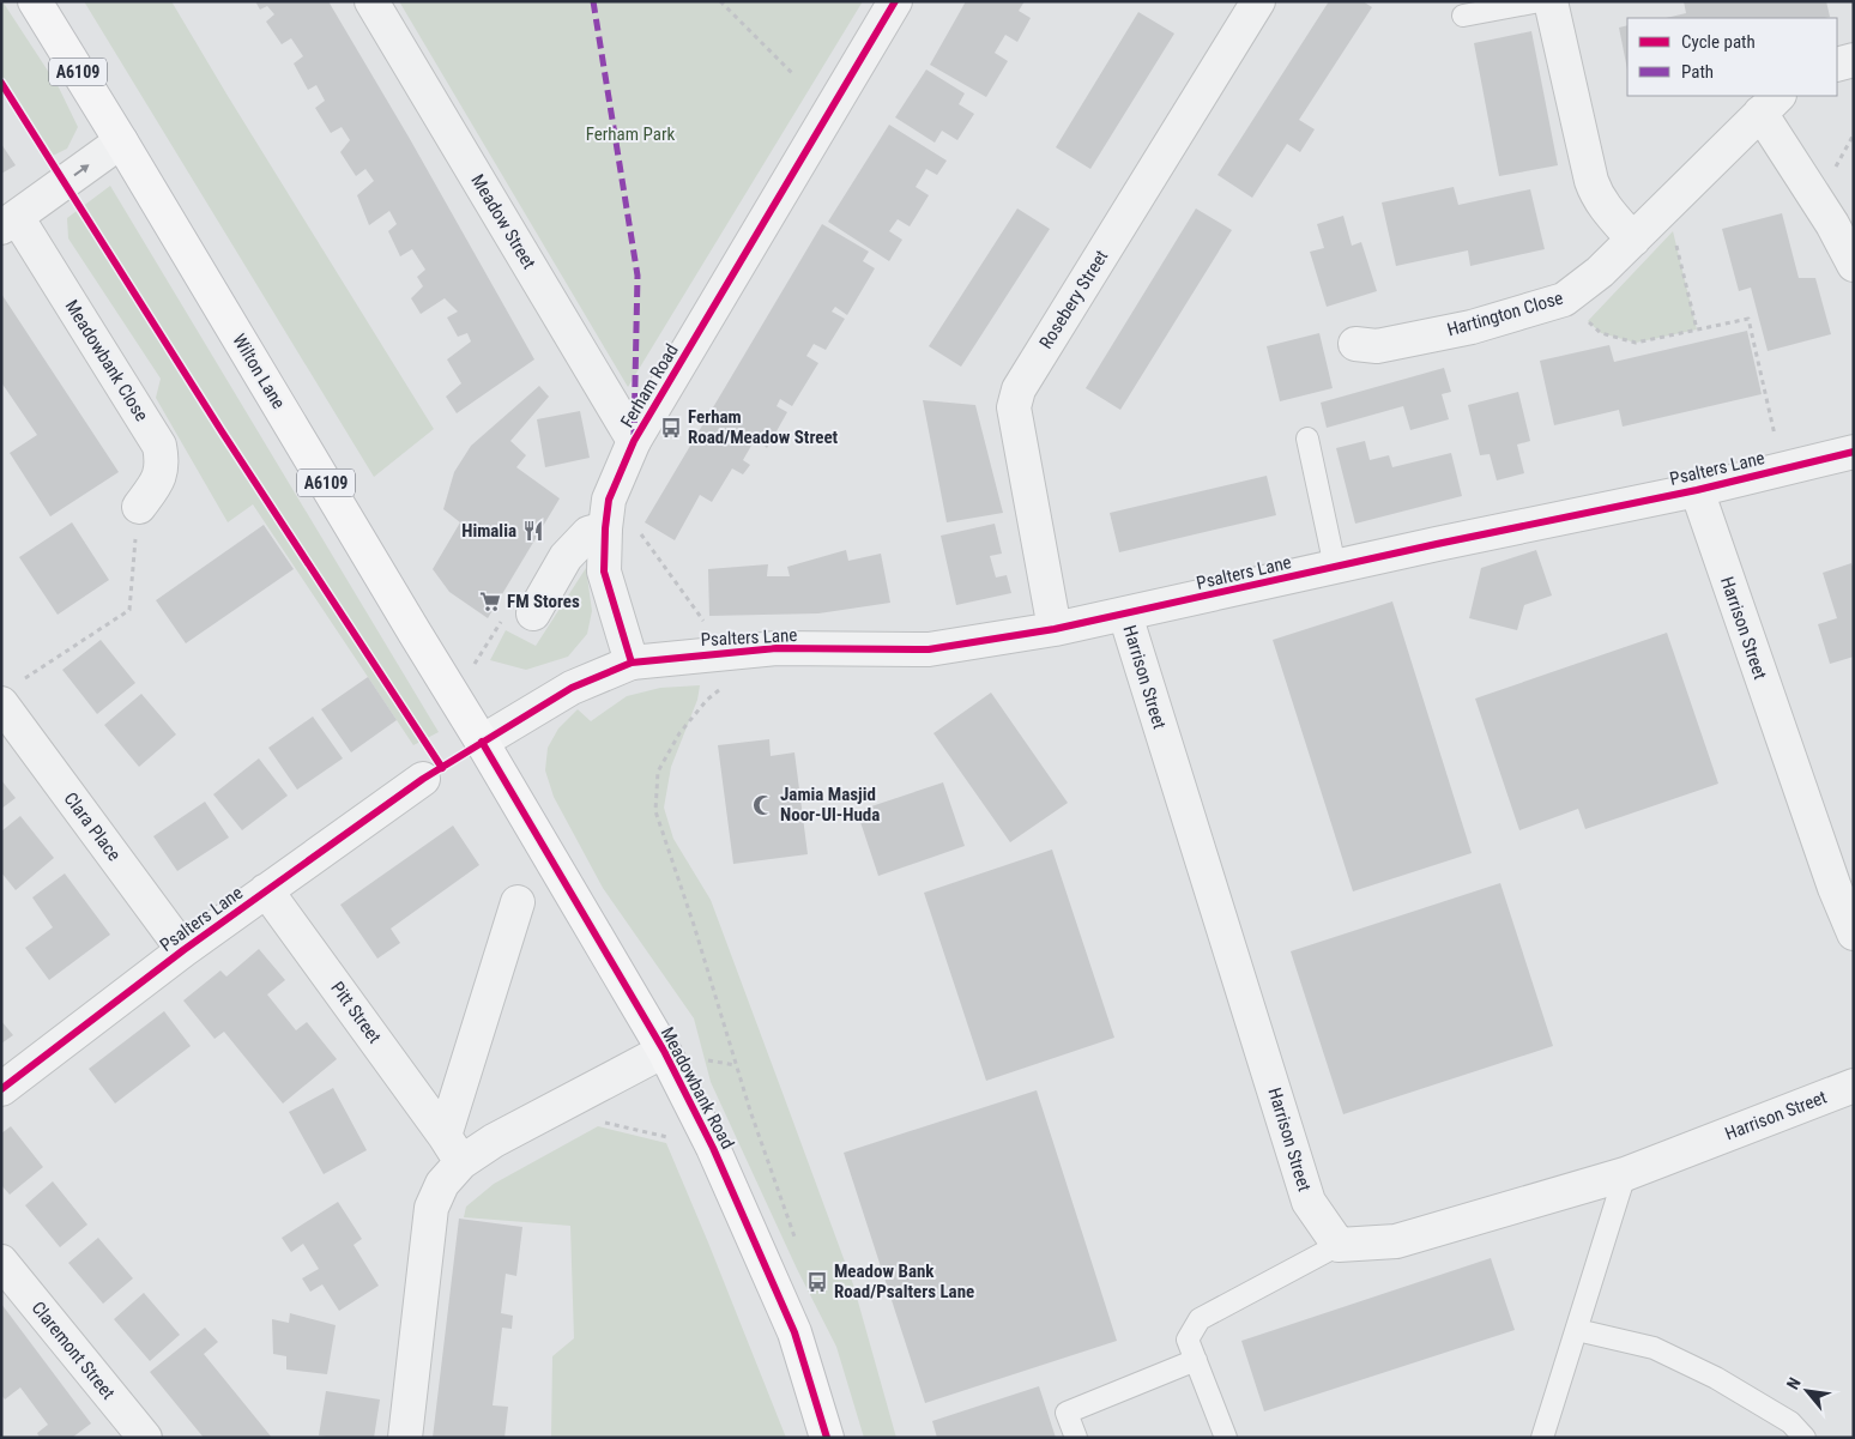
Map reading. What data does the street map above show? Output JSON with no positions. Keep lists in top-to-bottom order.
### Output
{
  "streets": {
    "main road": ["A6109", "Wilton Lane", "Meadowbank Road"],
    "street": [
      "Meadow Street",
      "Rosebery Street",
      "Hartington Close",
      "Meadowbank Close",
      "Ferham Road",
      "Psalters Lane",
      "Harrison Street",
      "Clara Place",
      "Pitt Street",
      "Claremont Street"
    ]
  },
  "crossings": [
    ["Meadow Street", "Ferham Road"],
    ["Rosebery Street", "Psalters Lane"],
    ["Wilton Lane", "Meadowbank Road"],
    ["Ferham Road", "Psalters Lane"],
    ["Psalters Lane", "Harrison Street"],
    ["Psalters Lane", "Clara Place"],
    ["Psalters Lane", "Pitt Street"]
  ],
  "parks": ["Ferham Park"],
  "places": {
    "bus stop": ["Ferham Road/Meadow Street", "Meadow Bank Road/Psalters Lane"],
    "restaurant": ["Himalia"],
    "supermarket": ["FM Stores"],
    "mosque": ["Jamia Masjid Noor-Ul-Huda"]
  },
  "legend": ["Cycle path", "Path"],
  "north": "top left"
}
